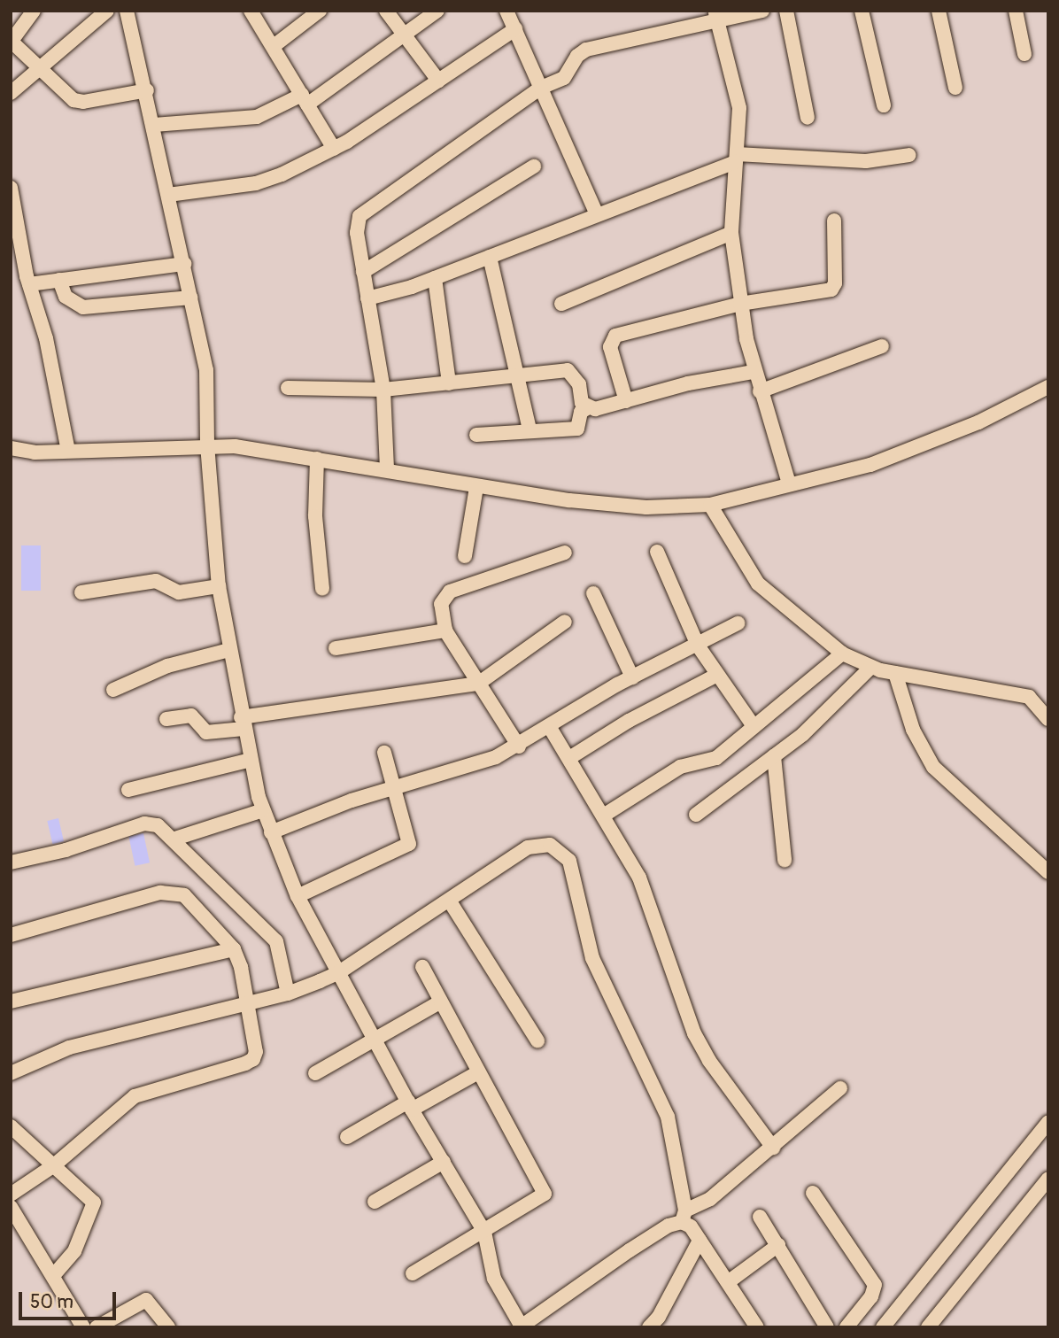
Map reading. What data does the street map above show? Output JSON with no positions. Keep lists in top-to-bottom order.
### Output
{
  "scale_bar": "50 m"
}
